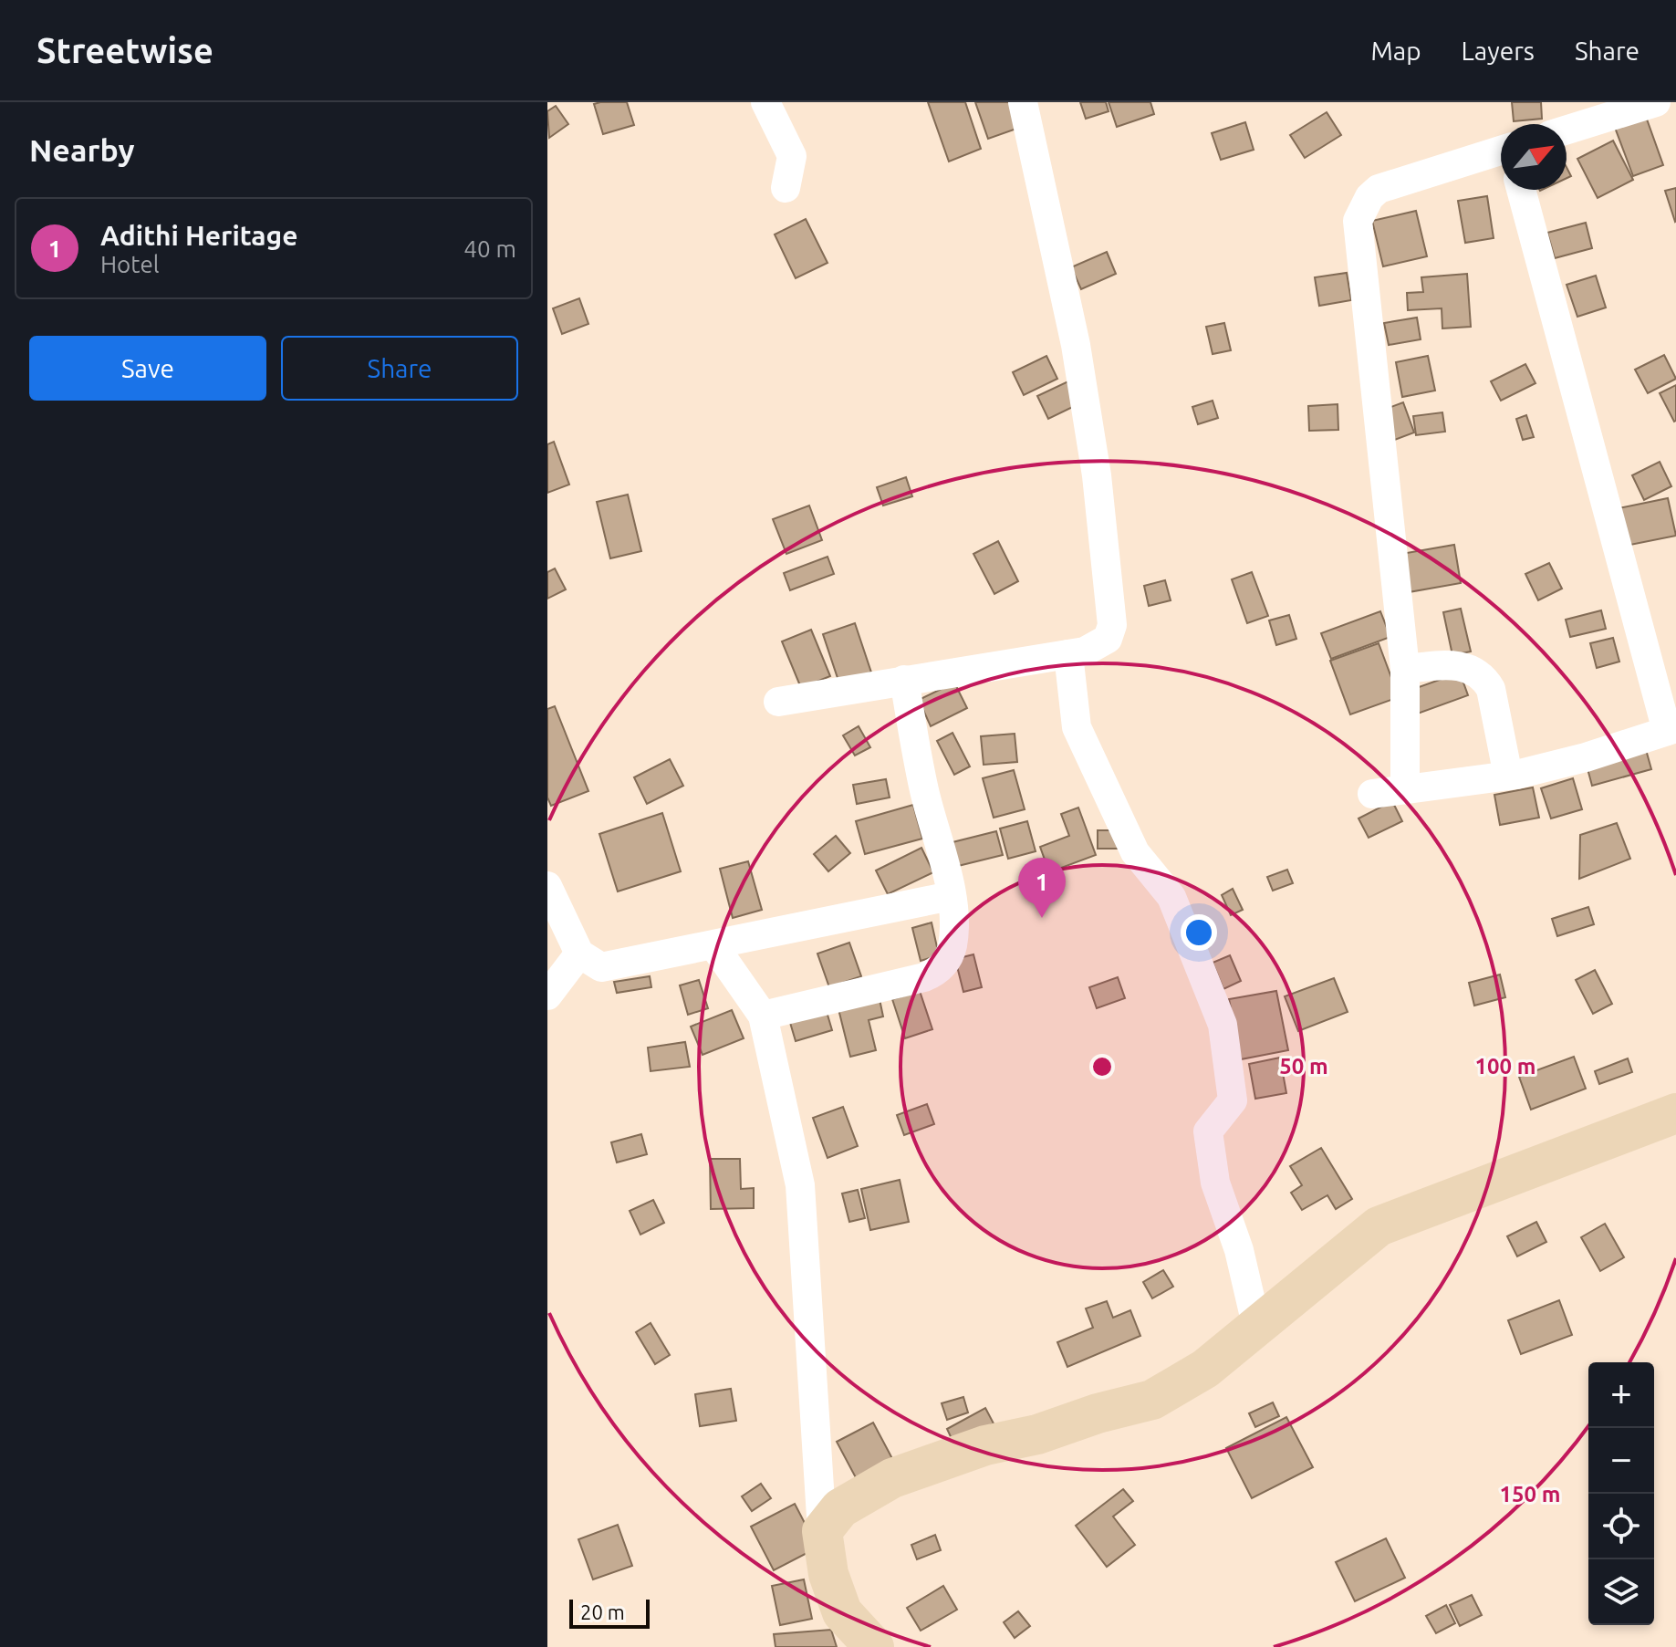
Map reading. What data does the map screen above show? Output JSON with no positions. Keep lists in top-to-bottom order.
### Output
{
  "scale_bar": "20 m",
  "north": "top right",
  "page": {
    "header": "Streetwise",
    "nav": ["Map", "Layers", "Share"],
    "heading": "Nearby",
    "list": [
      {
        "mark": "1",
        "name": "Adithi Heritage",
        "note": "Hotel",
        "value": "40 m"
      }
    ],
    "buttons": ["Save", "Share"],
    "pins": "1",
    "map_buttons": ["+", "−"],
    "scale": "20 m"
  },
  "rings": ["50 m", "100 m", "150 m"]
}
